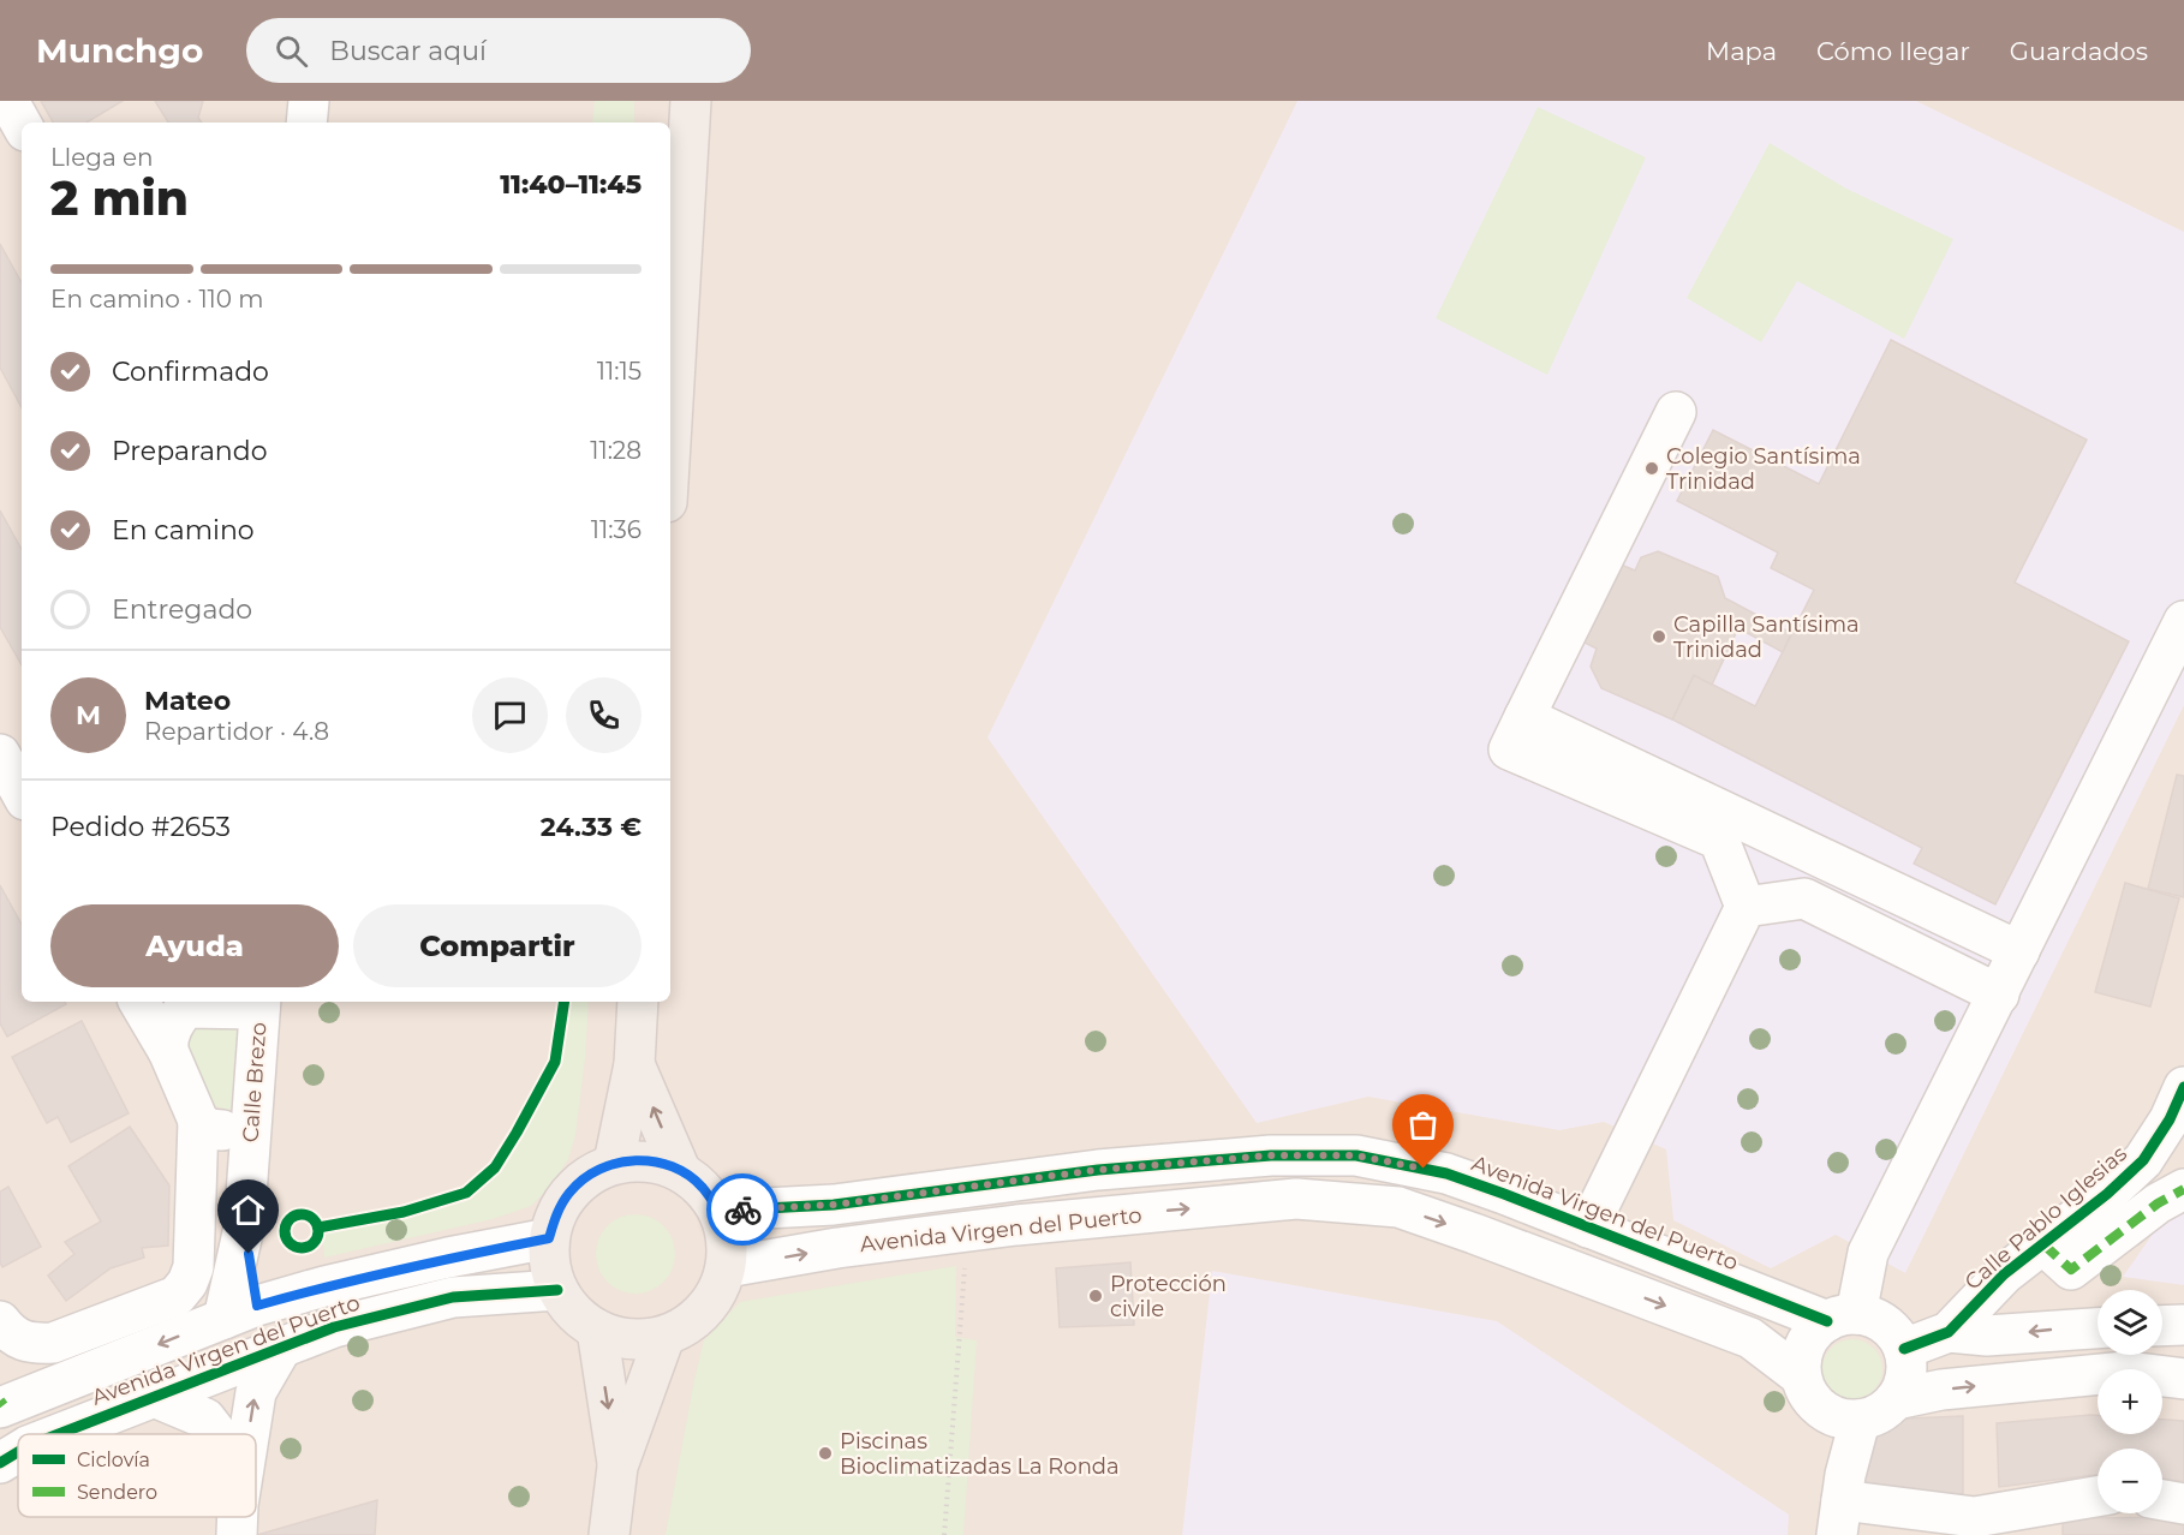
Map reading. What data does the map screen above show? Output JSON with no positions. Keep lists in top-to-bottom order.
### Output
{
  "streets": {
    "street": ["Calle Brezo", "Avenida Virgen del Puerto", "Calle Pablo Iglesias"]
  },
  "crossings": [
    ["Calle Brezo", "Avenida Virgen del Puerto"],
    ["Avenida Virgen del Puerto", "Calle Pablo Iglesias"]
  ],
  "places": [
    "Colegio Santísima Trinidad",
    "Capilla Santísima Trinidad",
    "Protección civile",
    "Piscinas Bioclimatizadas La Ronda"
  ],
  "legend": ["Ciclovía", "Sendero"],
  "page": {
    "header": "Munchgo",
    "search": "Buscar aquí",
    "nav": ["Mapa", "Cómo llegar", "Guardados"],
    "heading": ["2 min", "Llega en", "11:40–11:45"],
    "panel": [
      "Mateo",
      "Repartidor · 4.8",
      "Pedido #2653",
      "24.33 €"
    ],
    "bar": "En camino · 110 m",
    "list": [
      ["Confirmado", "11:15"],
      ["Preparando", "11:28"],
      ["En camino", "11:36"],
      "Entregado"
    ],
    "round": "M",
    "buttons": ["Ayuda", "Compartir"],
    "map_buttons": ["+", "−"]
  }
}
